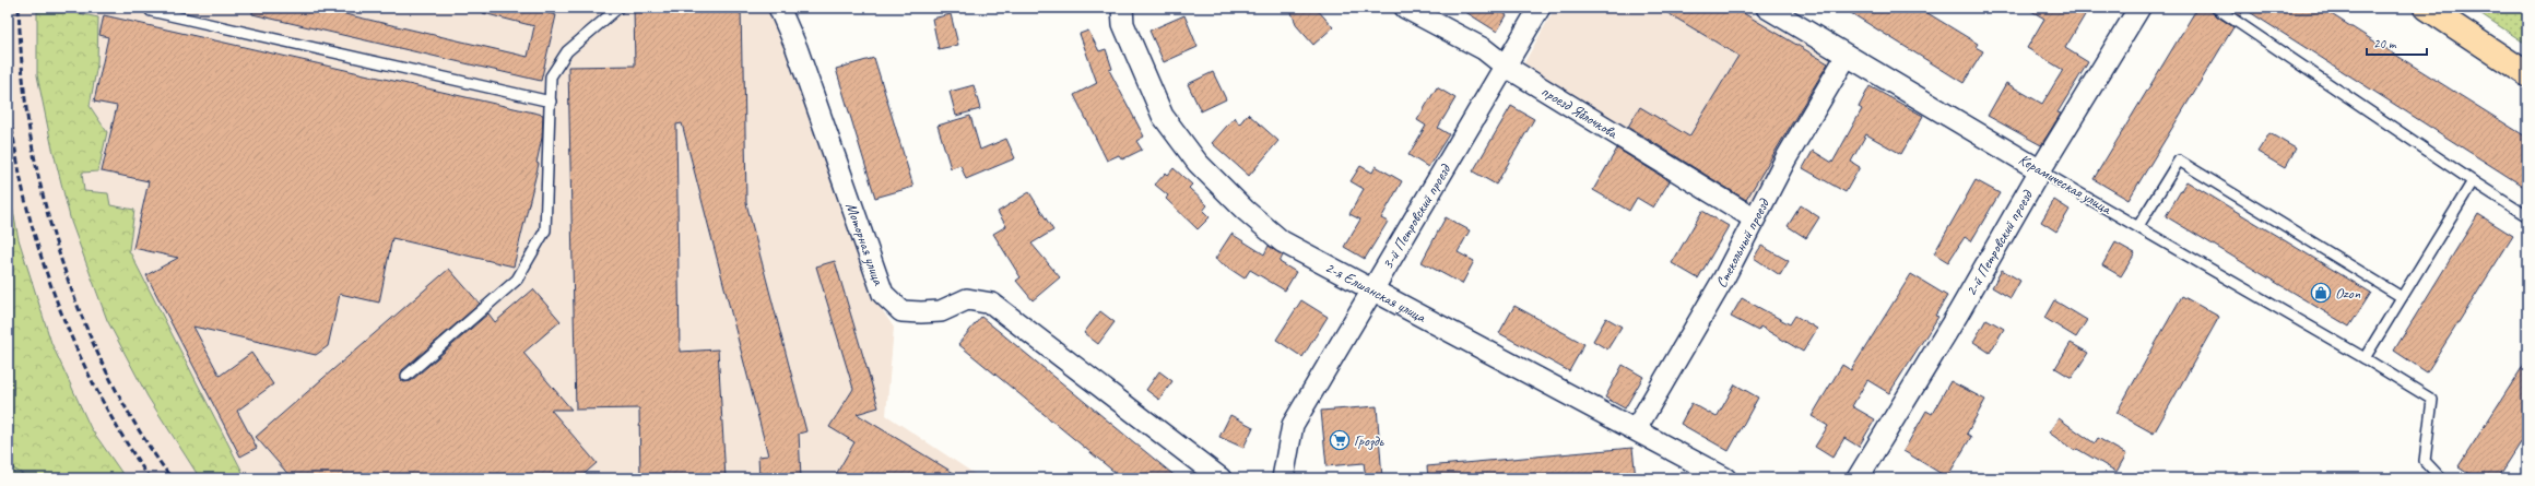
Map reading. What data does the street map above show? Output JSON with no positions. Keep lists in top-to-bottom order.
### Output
{
  "streets": {
    "street": [
      "проезд Яблочкова",
      "Керамическая улица",
      "3-й Петровский проезд",
      "Моторная улица",
      "Стекольный проезд",
      "2-й Петровский проезд",
      "2-я Елшанская улица"
    ]
  },
  "crossings": [
    ["проезд Яблочкова", "3-й Петровский проезд"],
    ["проезд Яблочкова", "Стекольный проезд"],
    ["Керамическая улица", "Стекольный проезд"],
    ["Керамическая улица", "2-й Петровский проезд"],
    ["3-й Петровский проезд", "2-я Елшанская улица"],
    ["Стекольный проезд", "2-я Елшанская улица"]
  ],
  "places": {
    "shop": ["Ozon"],
    "supermarket": ["Гроздь"]
  },
  "scale_bar": "20 m"
}
